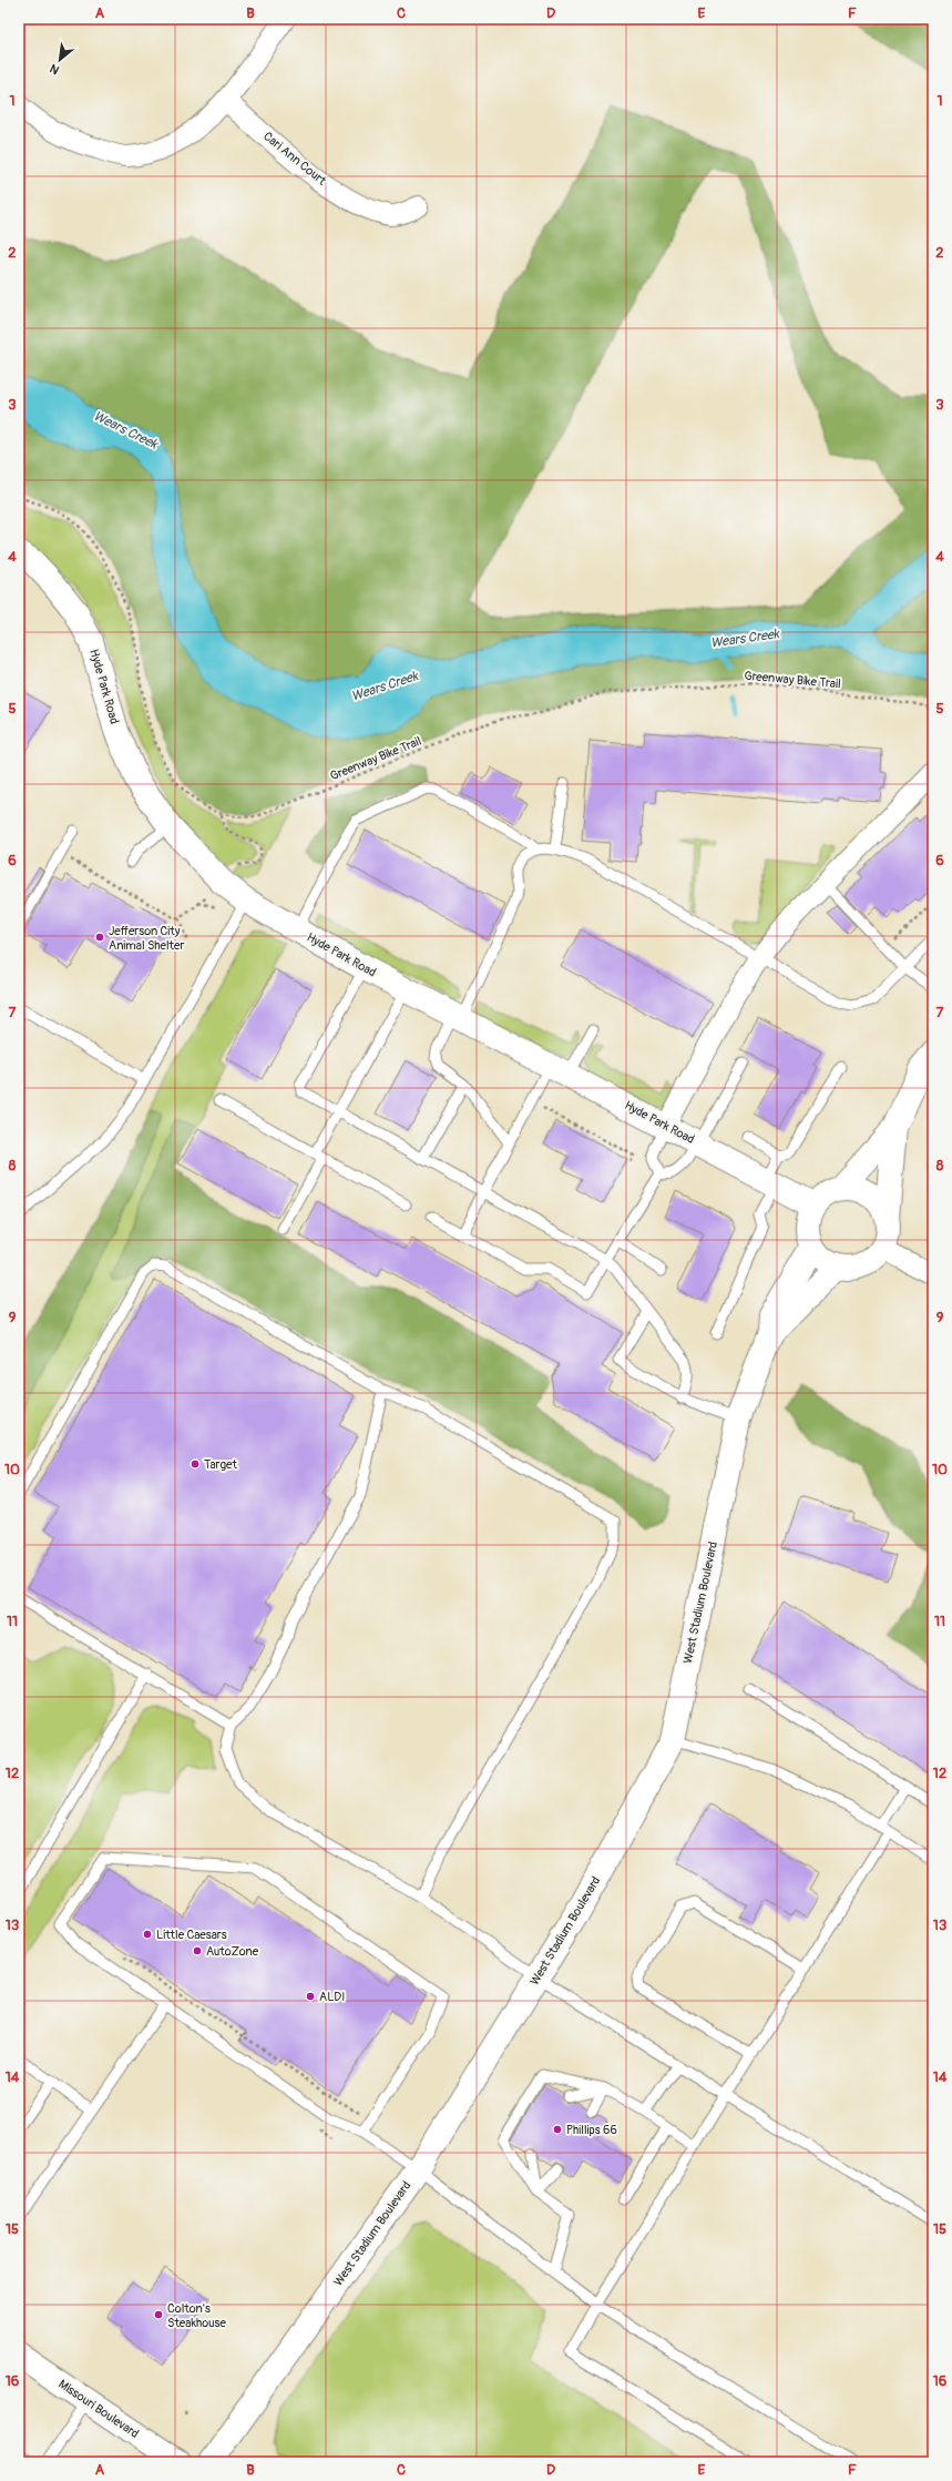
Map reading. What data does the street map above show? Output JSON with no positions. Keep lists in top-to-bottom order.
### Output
{
  "streets": {
    "main road": ["Hyde Park Road", "West Stadium Boulevard", "Missouri Boulevard"],
    "street": ["Cari Ann Court"],
    "path": ["Greenway Bike Trail"]
  },
  "crossings": [
    ["Hyde Park Road", "West Stadium Boulevard"]
  ],
  "water": ["Wears Creek"],
  "places": [
    "Jefferson City Animal Shelter",
    "Target",
    "Little Caesars",
    "AutoZone",
    "ALDI",
    "Phillips 66",
    "Colton's Steakhouse"
  ],
  "north": "bottom left",
  "grid": {
    "columns": [
      "A",
      "B",
      "C",
      "D",
      "E",
      "F"
    ],
    "rows": [
      "1",
      "2",
      "3",
      "4",
      "5",
      "6",
      "7",
      "8",
      "9",
      "10",
      "11",
      "12",
      "13",
      "14",
      "15",
      "16"
    ]
  }
}
